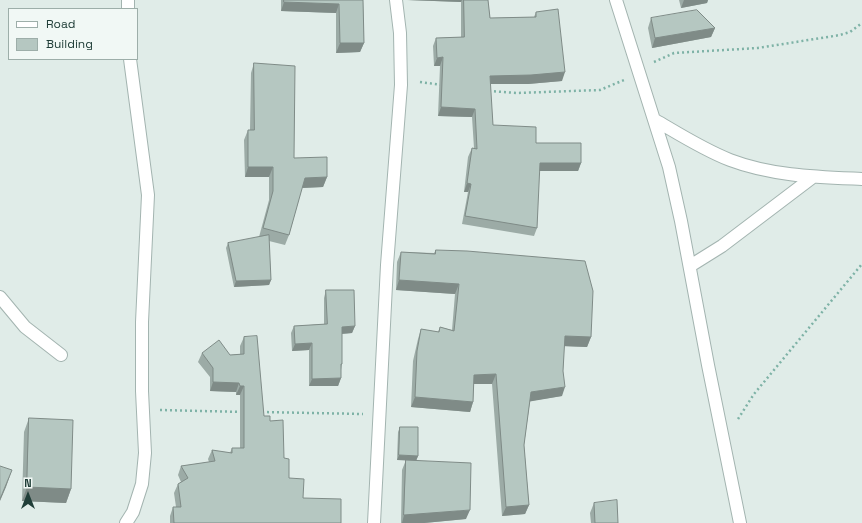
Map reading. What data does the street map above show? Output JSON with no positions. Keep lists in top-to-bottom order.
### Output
{
  "legend": ["Road", "Building"],
  "north": "top"
}
